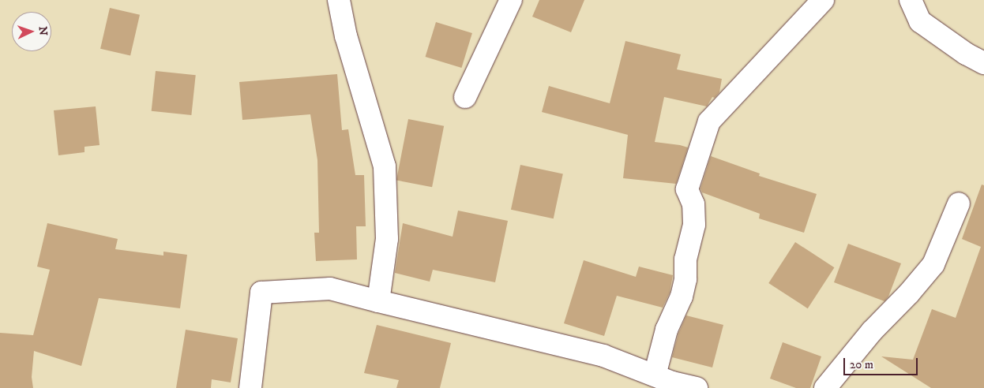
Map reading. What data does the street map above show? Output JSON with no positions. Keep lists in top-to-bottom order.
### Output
{
  "scale_bar": "20 m",
  "north": "right"
}
